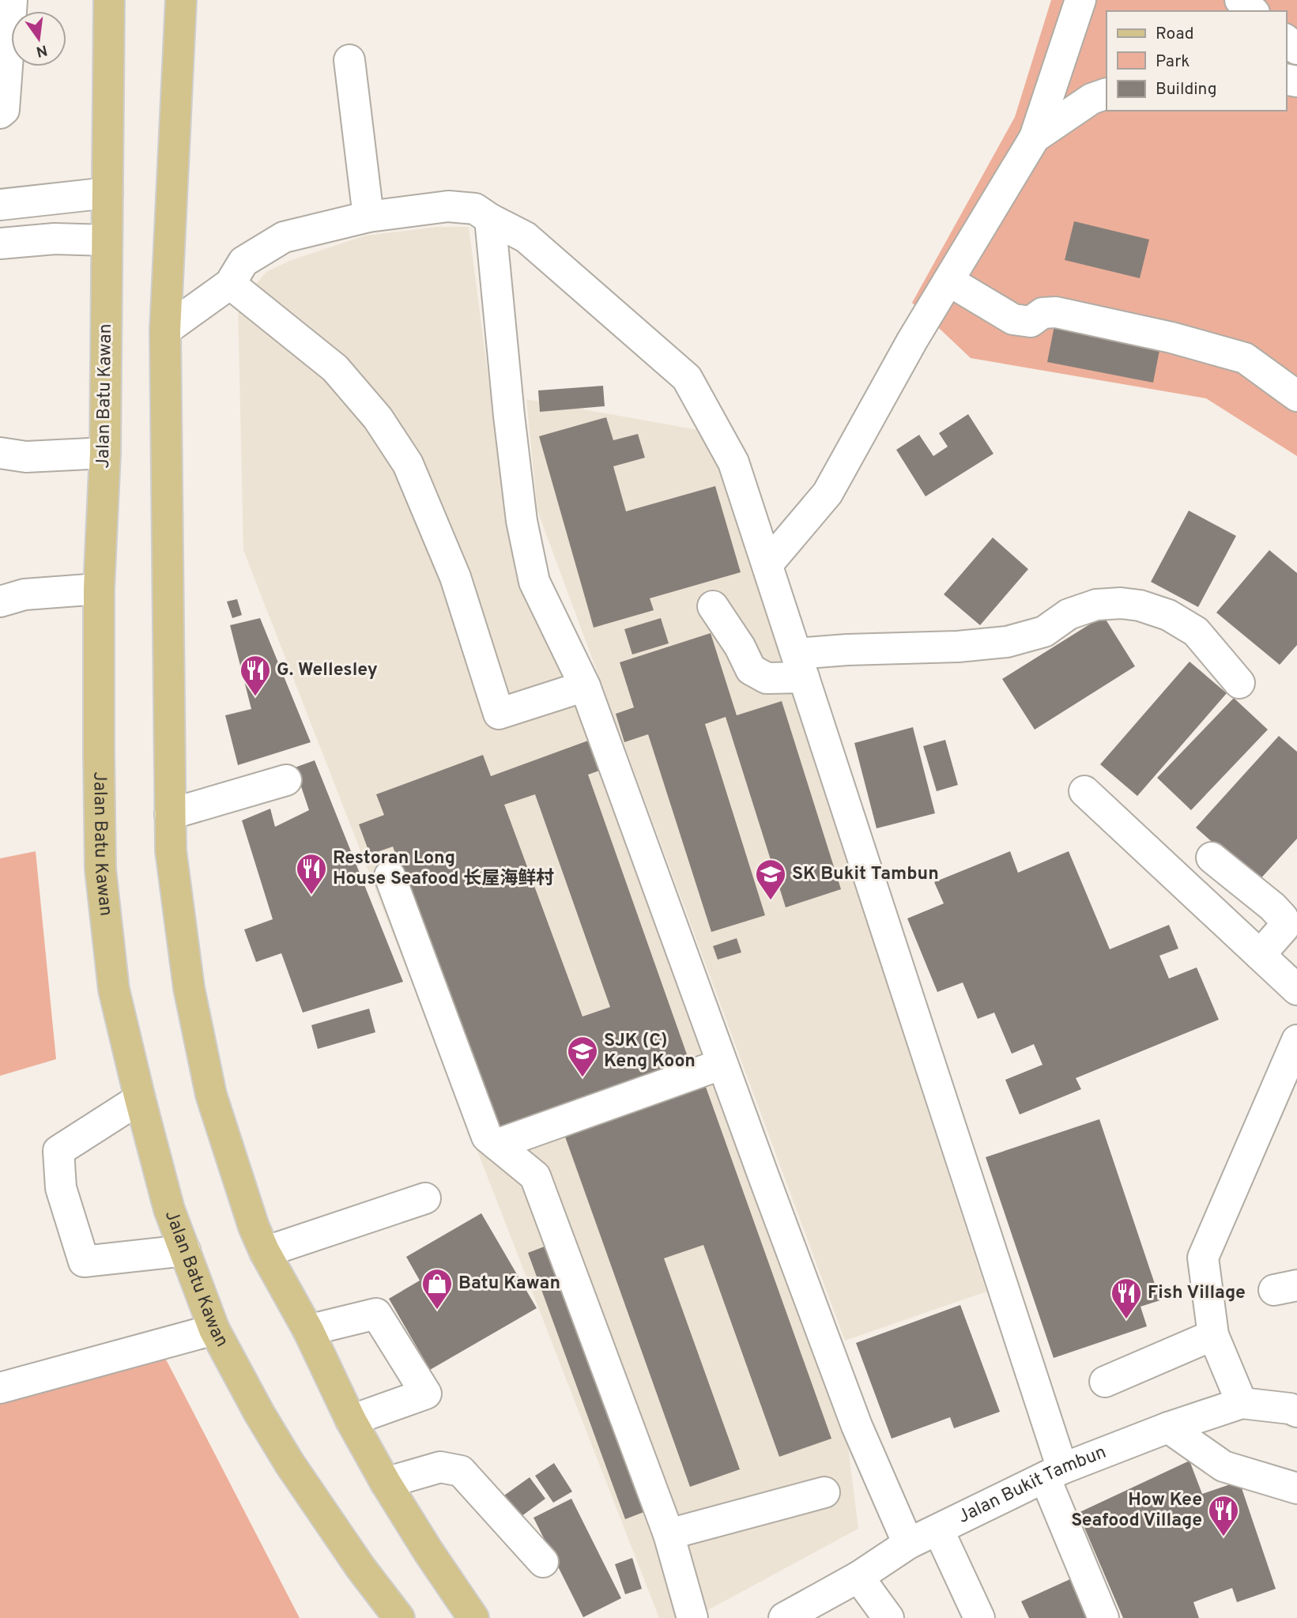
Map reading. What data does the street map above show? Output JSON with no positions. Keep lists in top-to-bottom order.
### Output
{
  "streets": {
    "main road": ["Jalan Batu Kawan"],
    "street": ["Jalan Bukit Tambun"]
  },
  "places": {
    "restaurant": [
      "G. Wellesley",
      "Restoran Long House Seafood 长屋海鲜村",
      "Fish Village",
      "How Kee Seafood Village"
    ],
    "school or university": ["SK Bukit Tambun", "SJK (C) Keng Koon"],
    "shop": ["Batu Kawan"]
  },
  "legend": ["Road", "Park", "Building"],
  "north": "bottom"
}
